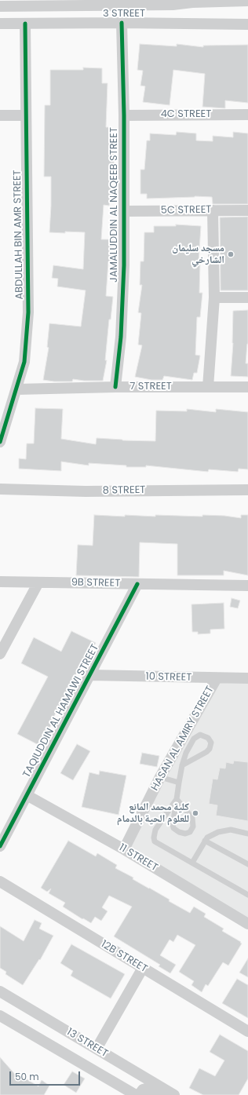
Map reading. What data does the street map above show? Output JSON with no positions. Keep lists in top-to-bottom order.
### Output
{
  "streets": {
    "street": [
      "3 STREET",
      "4C STREET",
      "JAMALUDDIN AL NAQEEB STREET",
      "5C STREET",
      "ABDULLAH BIN AMR STREET",
      "7 STREET",
      "8 STREET",
      "9B STREET",
      "10 STREET",
      "TAQIUDDIN AL HAMAWI STREET",
      "HASAN AL AMIRY STREET",
      "11 STREET",
      "12B STREET",
      "13 STREET"
    ]
  },
  "crossings": [
    ["3 STREET", "JAMALUDDIN AL NAQEEB STREET"],
    ["3 STREET", "ABDULLAH BIN AMR STREET"],
    ["4C STREET", "JAMALUDDIN AL NAQEEB STREET"],
    ["JAMALUDDIN AL NAQEEB STREET", "5C STREET"],
    ["JAMALUDDIN AL NAQEEB STREET", "7 STREET"],
    ["ABDULLAH BIN AMR STREET", "7 STREET"],
    ["9B STREET", "TAQIUDDIN AL HAMAWI STREET"],
    ["10 STREET", "TAQIUDDIN AL HAMAWI STREET"],
    ["10 STREET", "HASAN AL AMIRY STREET"],
    ["TAQIUDDIN AL HAMAWI STREET", "11 STREET"],
    ["HASAN AL AMIRY STREET", "11 STREET"]
  ],
  "places": ["مسجد سليمان الشارخي", "كلية محمد المانع للعلوم الحية بالدمام"],
  "scale_bar": "50 m"
}
